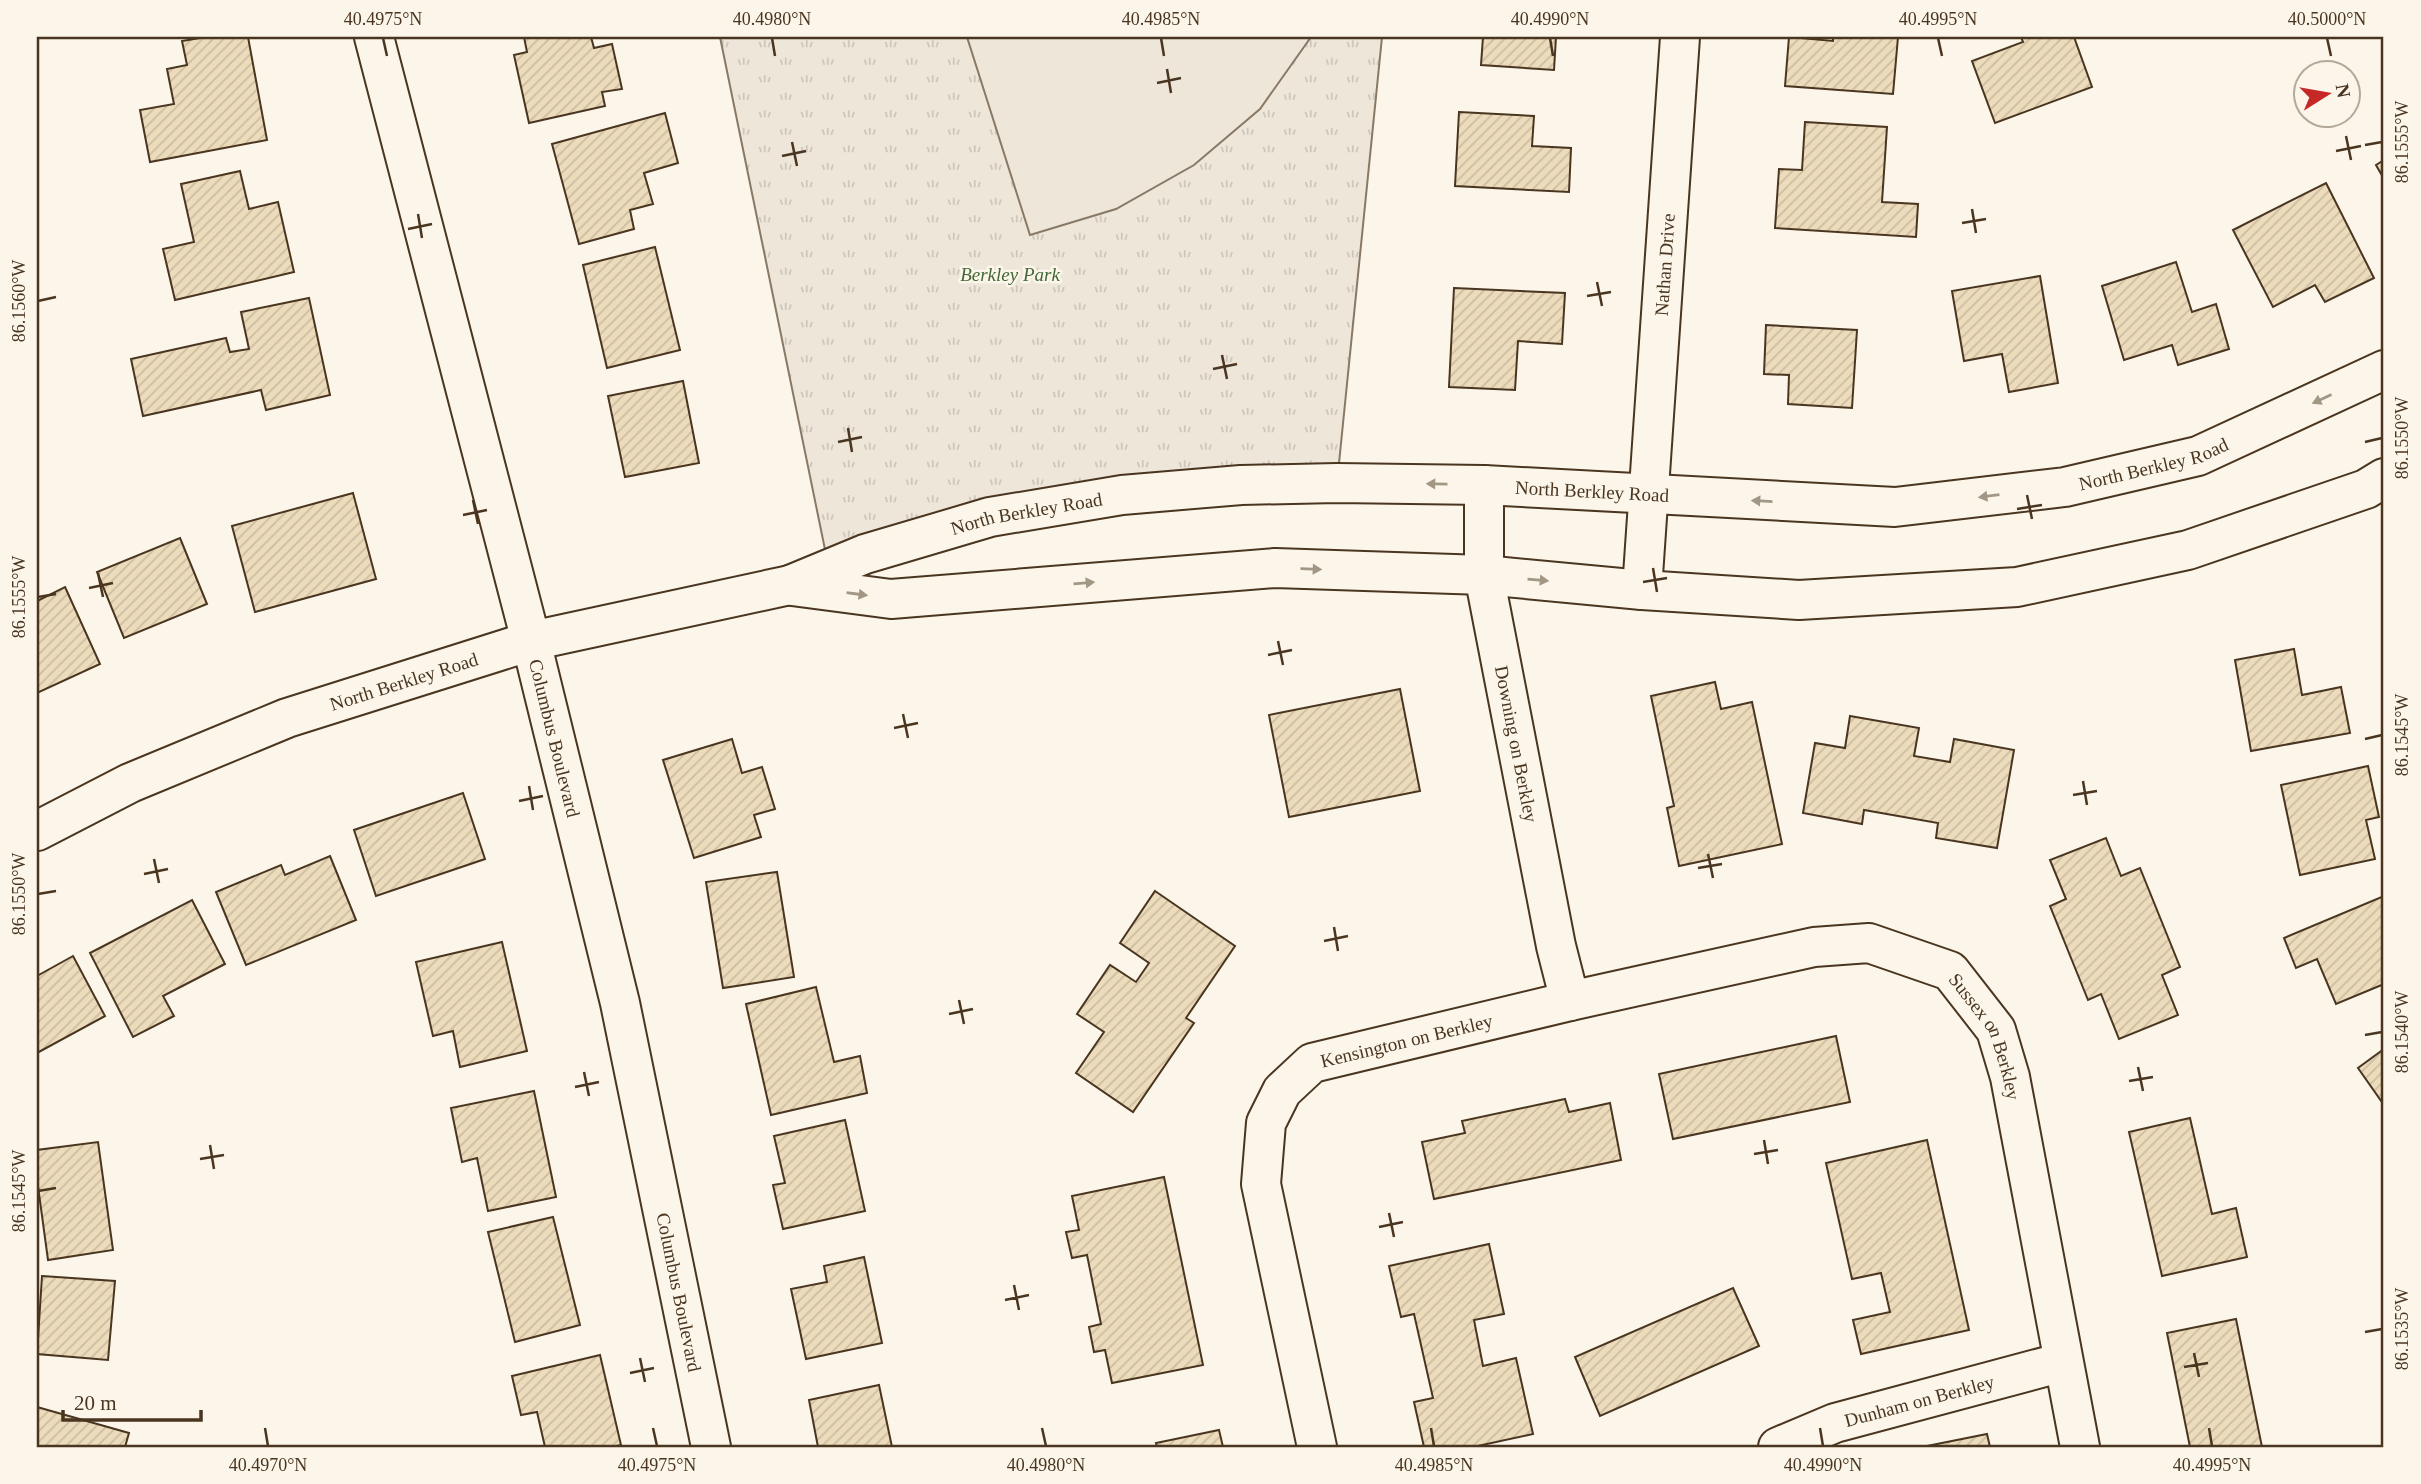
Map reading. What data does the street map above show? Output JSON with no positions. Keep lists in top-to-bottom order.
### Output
{
  "streets": {
    "street": [
      "Nathan Drive",
      "North Berkley Road",
      "Columbus Boulevard",
      "Downing on Berkley",
      "Sussex on Berkley",
      "Kensington on Berkley",
      "Dunham on Berkley"
    ]
  },
  "crossings": [
    ["Nathan Drive", "North Berkley Road"],
    ["North Berkley Road", "Columbus Boulevard"],
    ["North Berkley Road", "Downing on Berkley"],
    ["Downing on Berkley", "Sussex on Berkley"],
    ["Downing on Berkley", "Kensington on Berkley"],
    ["Sussex on Berkley", "Kensington on Berkley"],
    ["Sussex on Berkley", "Dunham on Berkley"]
  ],
  "parks": ["Berkley Park"],
  "scale_bar": "20 m",
  "north": "right",
  "coordinates": [
    "40.4975°N",
    "40.4980°N",
    "40.4985°N",
    "40.4990°N",
    "40.4995°N",
    "40.5000°N",
    "86.1555°W",
    "86.1560°W",
    "86.1550°W",
    "86.1545°W",
    "86.1540°W",
    "86.1535°W",
    "40.4970°N"
  ]
}
